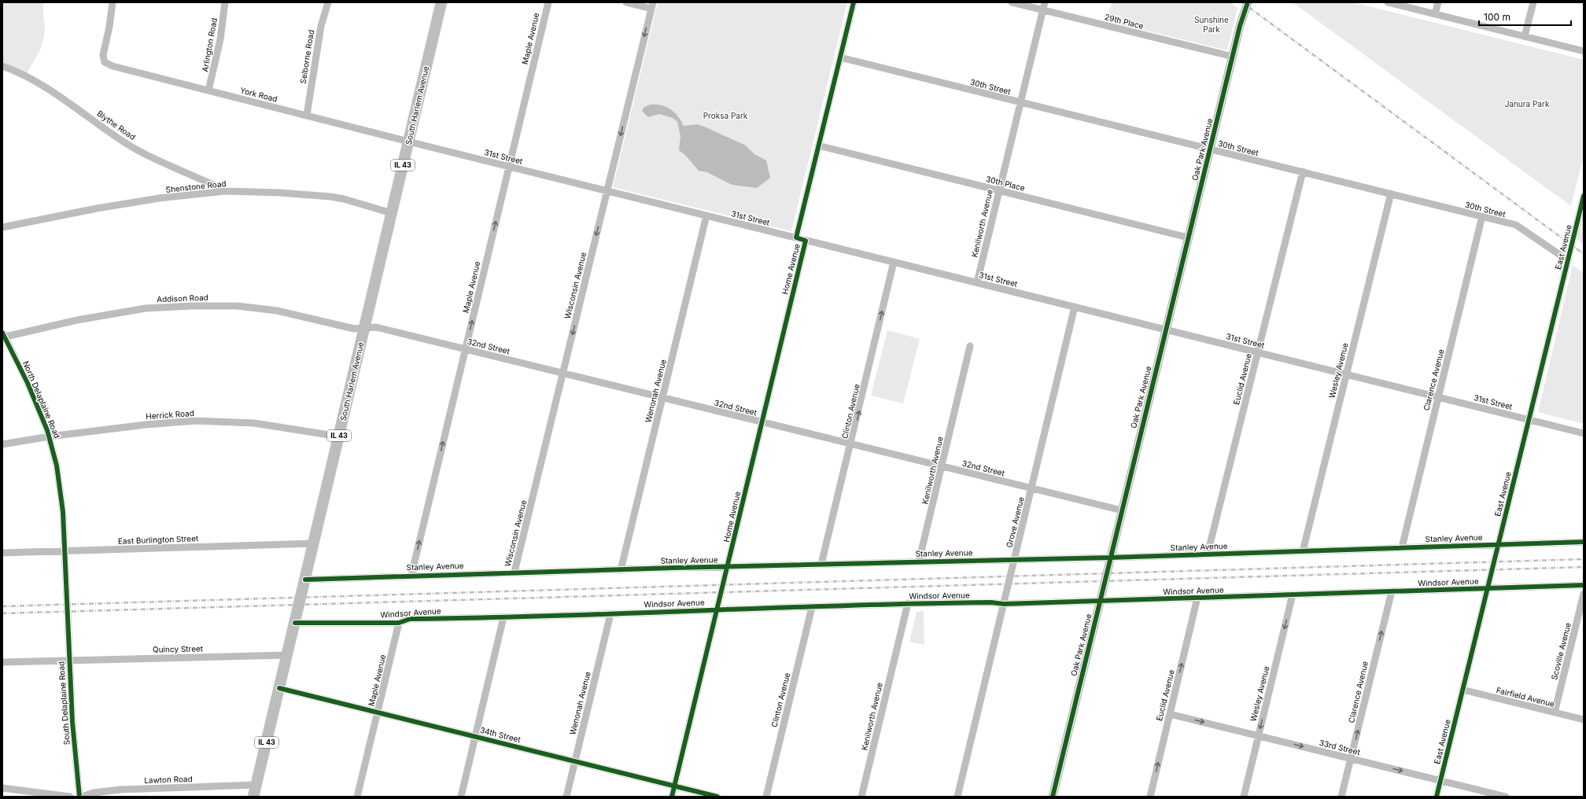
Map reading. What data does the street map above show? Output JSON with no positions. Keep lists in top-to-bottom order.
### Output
{
  "streets": {
    "main road": ["South Harlem Avenue", "IL 43"],
    "street": [
      "29th Place",
      "Maple Avenue",
      "Arlington Road",
      "Selborne Road",
      "30th Street",
      "York Road",
      "Blythe Road",
      "Oak Park Avenue",
      "31st Street",
      "30th Place",
      "Shenstone Road",
      "Kenilworth Avenue",
      "East Avenue",
      "Home Avenue",
      "Wisconsin Avenue",
      "Addison Road",
      "32nd Street",
      "Wesley Avenue",
      "Euclid Avenue",
      "Clarence Avenue",
      "Wenonah Avenue",
      "North Delaplaine Road",
      "Clinton Avenue",
      "Herrick Road",
      "Grove Avenue",
      "Stanley Avenue",
      "East Burlington Street",
      "Windsor Avenue",
      "Quincy Street",
      "Scoville Avenue",
      "Fairfield Avenue",
      "South Delaplaine Road",
      "34th Street",
      "33rd Street",
      "Lawton Road"
    ]
  },
  "crossings": [
    ["29th Place", "Oak Park Avenue"],
    ["29th Place", "Kenilworth Avenue"],
    ["Maple Avenue", "31st Street"],
    ["Maple Avenue", "32nd Street"],
    ["Maple Avenue", "Stanley Avenue"],
    ["Maple Avenue", "Windsor Avenue"],
    ["Maple Avenue", "34th Street"],
    ["Arlington Road", "York Road"],
    ["Selborne Road", "York Road"],
    ["30th Street", "Oak Park Avenue"],
    ["30th Street", "Kenilworth Avenue"],
    ["30th Street", "East Avenue"],
    ["30th Street", "Home Avenue"],
    ["30th Street", "Wesley Avenue"],
    ["30th Street", "Euclid Avenue"],
    ["30th Street", "Clarence Avenue"],
    ["York Road", "South Harlem Avenue"],
    ["York Road", "31st Street"],
    ["South Harlem Avenue", "31st Street"],
    ["South Harlem Avenue", "Shenstone Road"],
    ["South Harlem Avenue", "Addison Road"],
    ["South Harlem Avenue", "32nd Street"],
    ["South Harlem Avenue", "Herrick Road"],
    ["South Harlem Avenue", "Stanley Avenue"],
    ["South Harlem Avenue", "East Burlington Street"],
    ["South Harlem Avenue", "Windsor Avenue"],
    ["South Harlem Avenue", "Quincy Street"],
    ["South Harlem Avenue", "34th Street"],
    ["South Harlem Avenue", "Lawton Road"],
    ["Blythe Road", "Shenstone Road"],
    ["Oak Park Avenue", "31st Street"],
    ["Oak Park Avenue", "30th Place"],
    ["Oak Park Avenue", "32nd Street"],
    ["Oak Park Avenue", "Stanley Avenue"],
    ["Oak Park Avenue", "Windsor Avenue"],
    ["31st Street", "Kenilworth Avenue"],
    ["31st Street", "East Avenue"],
    ["31st Street", "Home Avenue"],
    ["31st Street", "Wisconsin Avenue"],
    ["31st Street", "Wesley Avenue"],
    ["31st Street", "Euclid Avenue"],
    ["31st Street", "Clarence Avenue"],
    ["31st Street", "Wenonah Avenue"],
    ["31st Street", "Clinton Avenue"],
    ["31st Street", "Grove Avenue"],
    ["30th Place", "Kenilworth Avenue"],
    ["30th Place", "Home Avenue"],
    ["Kenilworth Avenue", "32nd Street"],
    ["Kenilworth Avenue", "Stanley Avenue"],
    ["Kenilworth Avenue", "Windsor Avenue"],
    ["East Avenue", "Stanley Avenue"],
    ["East Avenue", "Windsor Avenue"],
    ["East Avenue", "Fairfield Avenue"],
    ["East Avenue", "33rd Street"],
    ["Home Avenue", "32nd Street"],
    ["Home Avenue", "Stanley Avenue"],
    ["Home Avenue", "Windsor Avenue"],
    ["Home Avenue", "34th Street"],
    ["Wisconsin Avenue", "32nd Street"],
    ["Wisconsin Avenue", "Stanley Avenue"],
    ["Addison Road", "32nd Street"],
    ["Addison Road", "North Delaplaine Road"],
    ["32nd Street", "Wenonah Avenue"],
    ["32nd Street", "Clinton Avenue"],
    ["32nd Street", "Grove Avenue"],
    ["Wesley Avenue", "Stanley Avenue"],
    ["Wesley Avenue", "Windsor Avenue"],
    ["Wesley Avenue", "33rd Street"],
    ["Euclid Avenue", "Stanley Avenue"],
    ["Euclid Avenue", "Windsor Avenue"],
    ["Euclid Avenue", "33rd Street"],
    ["Clarence Avenue", "Stanley Avenue"],
    ["Clarence Avenue", "Windsor Avenue"],
    ["Clarence Avenue", "33rd Street"],
    ["Wenonah Avenue", "Stanley Avenue"],
    ["Wenonah Avenue", "Windsor Avenue"],
    ["Wenonah Avenue", "34th Street"],
    ["North Delaplaine Road", "Herrick Road"],
    ["North Delaplaine Road", "East Burlington Street"],
    ["North Delaplaine Road", "South Delaplaine Road"],
    ["Clinton Avenue", "Stanley Avenue"],
    ["Clinton Avenue", "Windsor Avenue"],
    ["Grove Avenue", "Stanley Avenue"],
    ["Grove Avenue", "Windsor Avenue"],
    ["Quincy Street", "South Delaplaine Road"],
    ["Scoville Avenue", "Fairfield Avenue"],
    ["South Delaplaine Road", "Lawton Road"]
  ],
  "one_way": [
    "Maple Avenue",
    "Wisconsin Avenue",
    "Clinton Avenue",
    "33rd Street"
  ],
  "parks": ["Sunshine Park", "Janura Park", "Proksa Park"],
  "scale_bar": "100 m"
}
